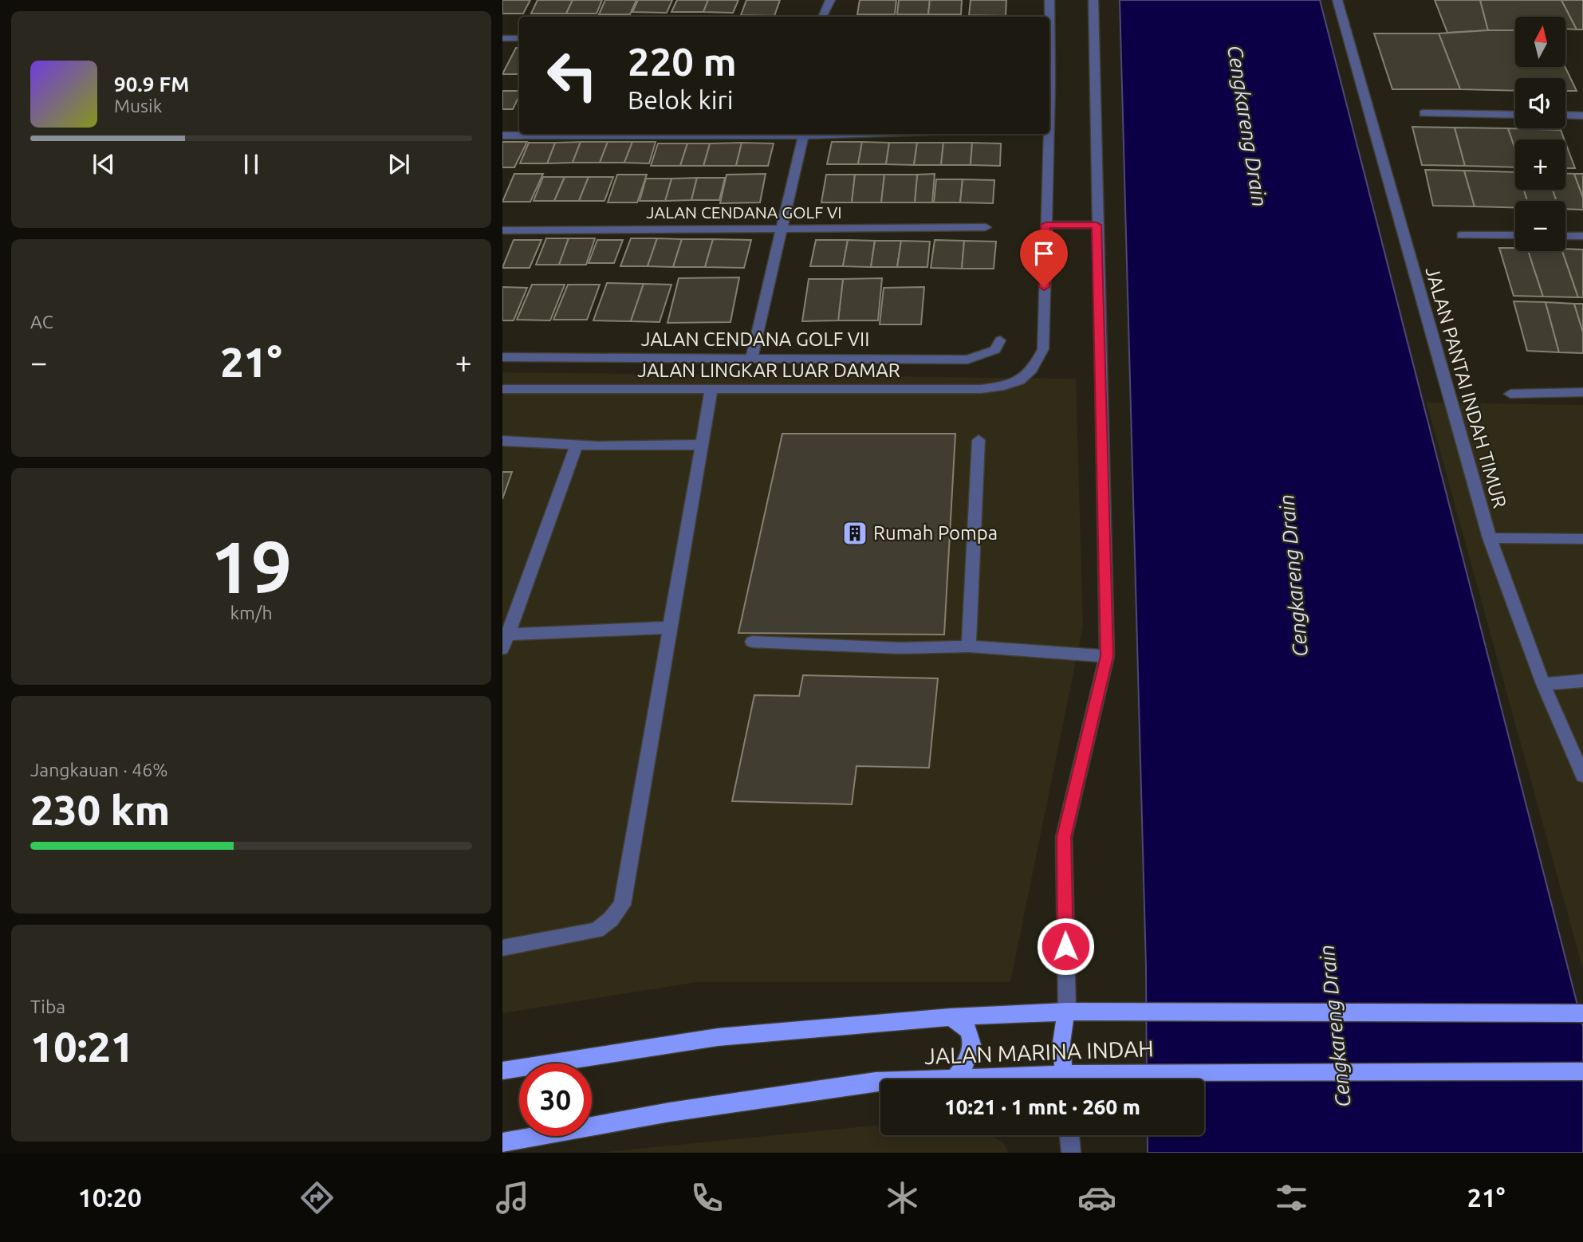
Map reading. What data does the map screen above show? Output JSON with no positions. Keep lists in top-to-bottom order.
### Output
{
  "streets": {
    "main road": ["JALAN MARINA INDAH"],
    "street": [
      "JALAN CENDANA GOLF VI",
      "JALAN CENDANA GOLF VII",
      "JALAN LINGKAR LUAR DAMAR",
      "JALAN PANTAI INDAH TIMUR"
    ]
  },
  "water": ["Cengkareng Drain"],
  "places": {
    "building": ["Rumah Pompa"]
  },
  "north": "top",
  "page": {
    "map_buttons": ["+", "−"],
    "turn": ["220 m", "Belok kiri"],
    "song": ["90.9 FM", "Musik"],
    "tile": [
      "AC",
      ["19", "km/h"],
      ["Jangkauan · 46%", "230 km"],
      ["Tiba", "10:21"]
    ],
    "heat": ["−", "21°", "+"],
    "limit": "30",
    "trip": "10:21 · 1 mnt · 260 m",
    "tabs": ["10:20", "21°"]
  }
}
